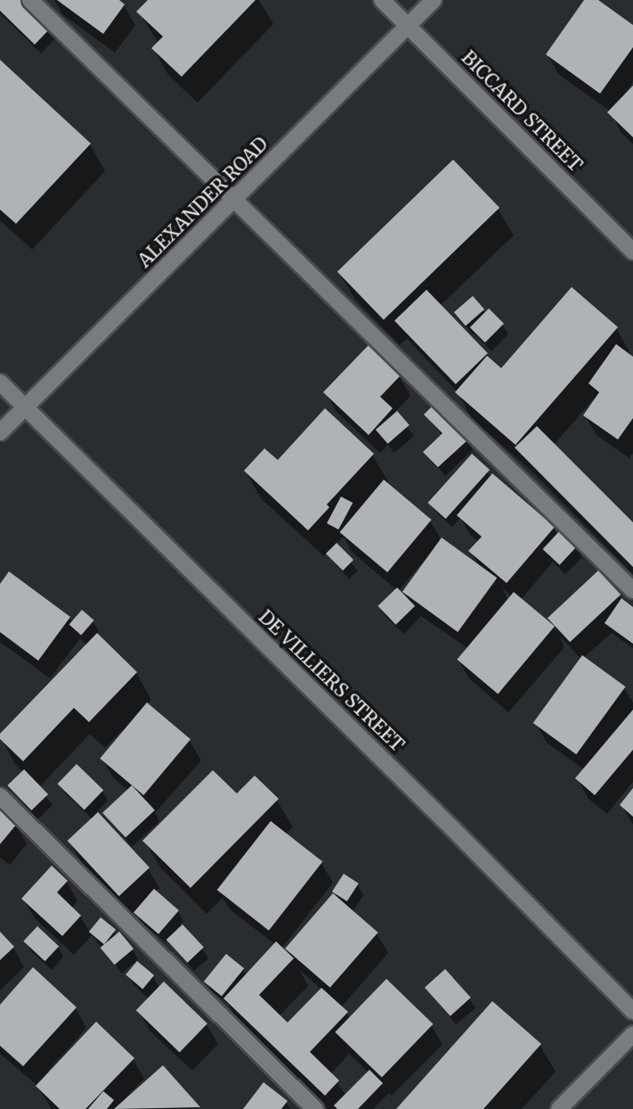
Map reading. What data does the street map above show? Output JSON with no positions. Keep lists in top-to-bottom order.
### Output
{
  "streets": {
    "street": ["BICCARD STREET", "ALEXANDER ROAD", "DE VILLIERS STREET"]
  },
  "crossings": [
    ["BICCARD STREET", "ALEXANDER ROAD"],
    ["ALEXANDER ROAD", "DE VILLIERS STREET"]
  ]
}
